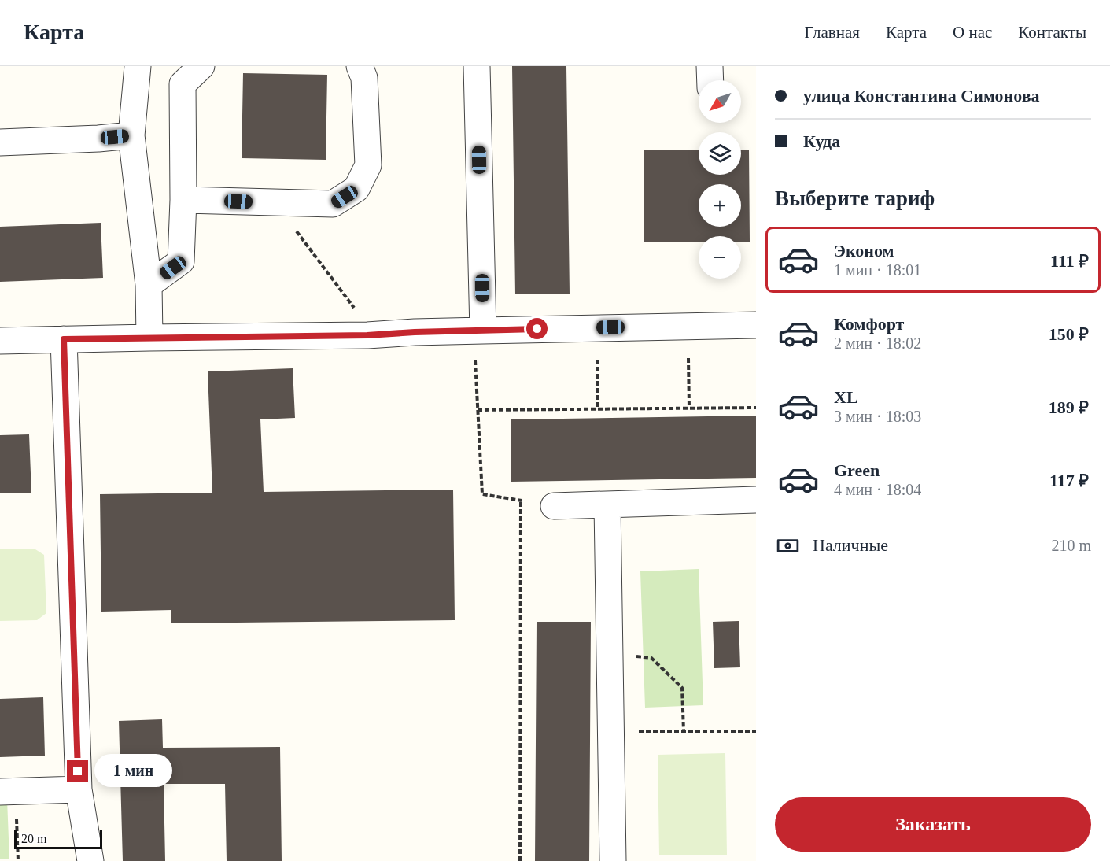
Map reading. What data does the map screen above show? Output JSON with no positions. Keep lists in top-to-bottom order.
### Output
{
  "scale_bar": "20 m",
  "north": "bottom left",
  "page": {
    "header": "Карта",
    "nav": [
      "Главная",
      "Карта",
      "О нас",
      "Контакты"
    ],
    "banner": ["улица Константина Симонова", "Куда"],
    "map_buttons": ["+", "−"],
    "heading": "Выберите тариф",
    "list": [
      {
        "name": "Эконом",
        "note": "1 мин · 18:01",
        "value": "111 ₽"
      },
      {
        "name": "Комфорт",
        "note": "2 мин · 18:02",
        "value": "150 ₽"
      },
      {
        "name": "XL",
        "note": "3 мин · 18:03",
        "value": "189 ₽"
      },
      {
        "name": "Green",
        "note": "4 мин · 18:04",
        "value": "117 ₽"
      }
    ],
    "pay": ["Наличные", "210 m"],
    "bubble": "1 мин",
    "buttons": "Заказать",
    "scale": "20 m"
  }
}
